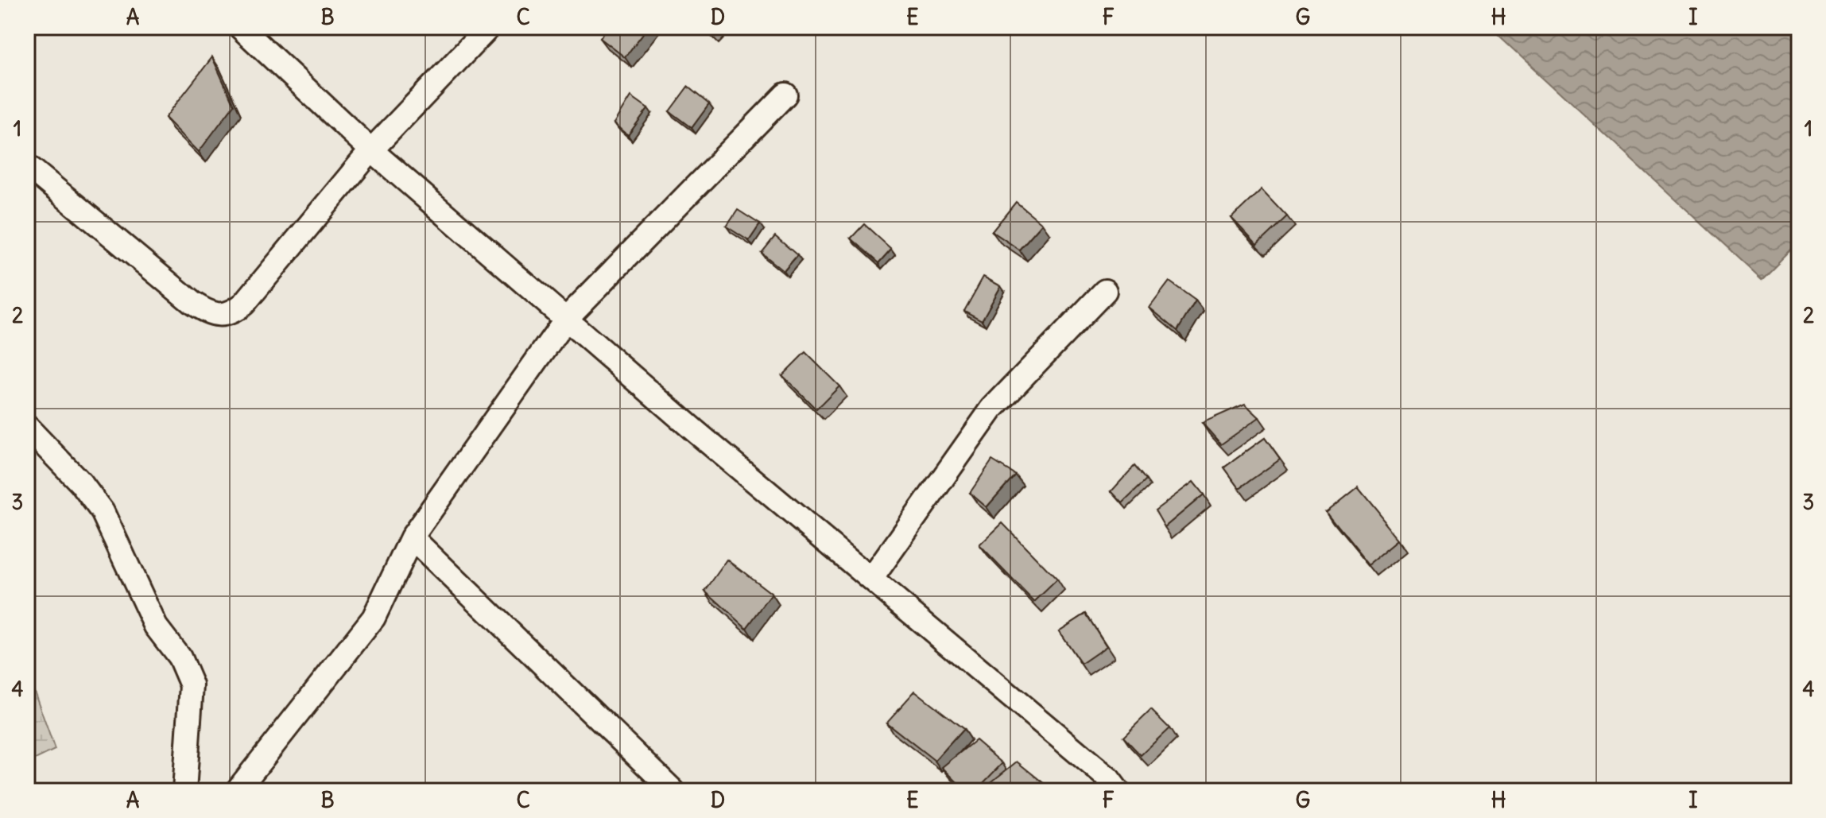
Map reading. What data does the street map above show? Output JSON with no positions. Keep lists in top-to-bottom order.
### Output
{
  "grid": {
    "columns": [
      "A",
      "B",
      "C",
      "D",
      "E",
      "F",
      "G",
      "H",
      "I"
    ],
    "rows": [
      "1",
      "2",
      "3",
      "4"
    ]
  }
}
